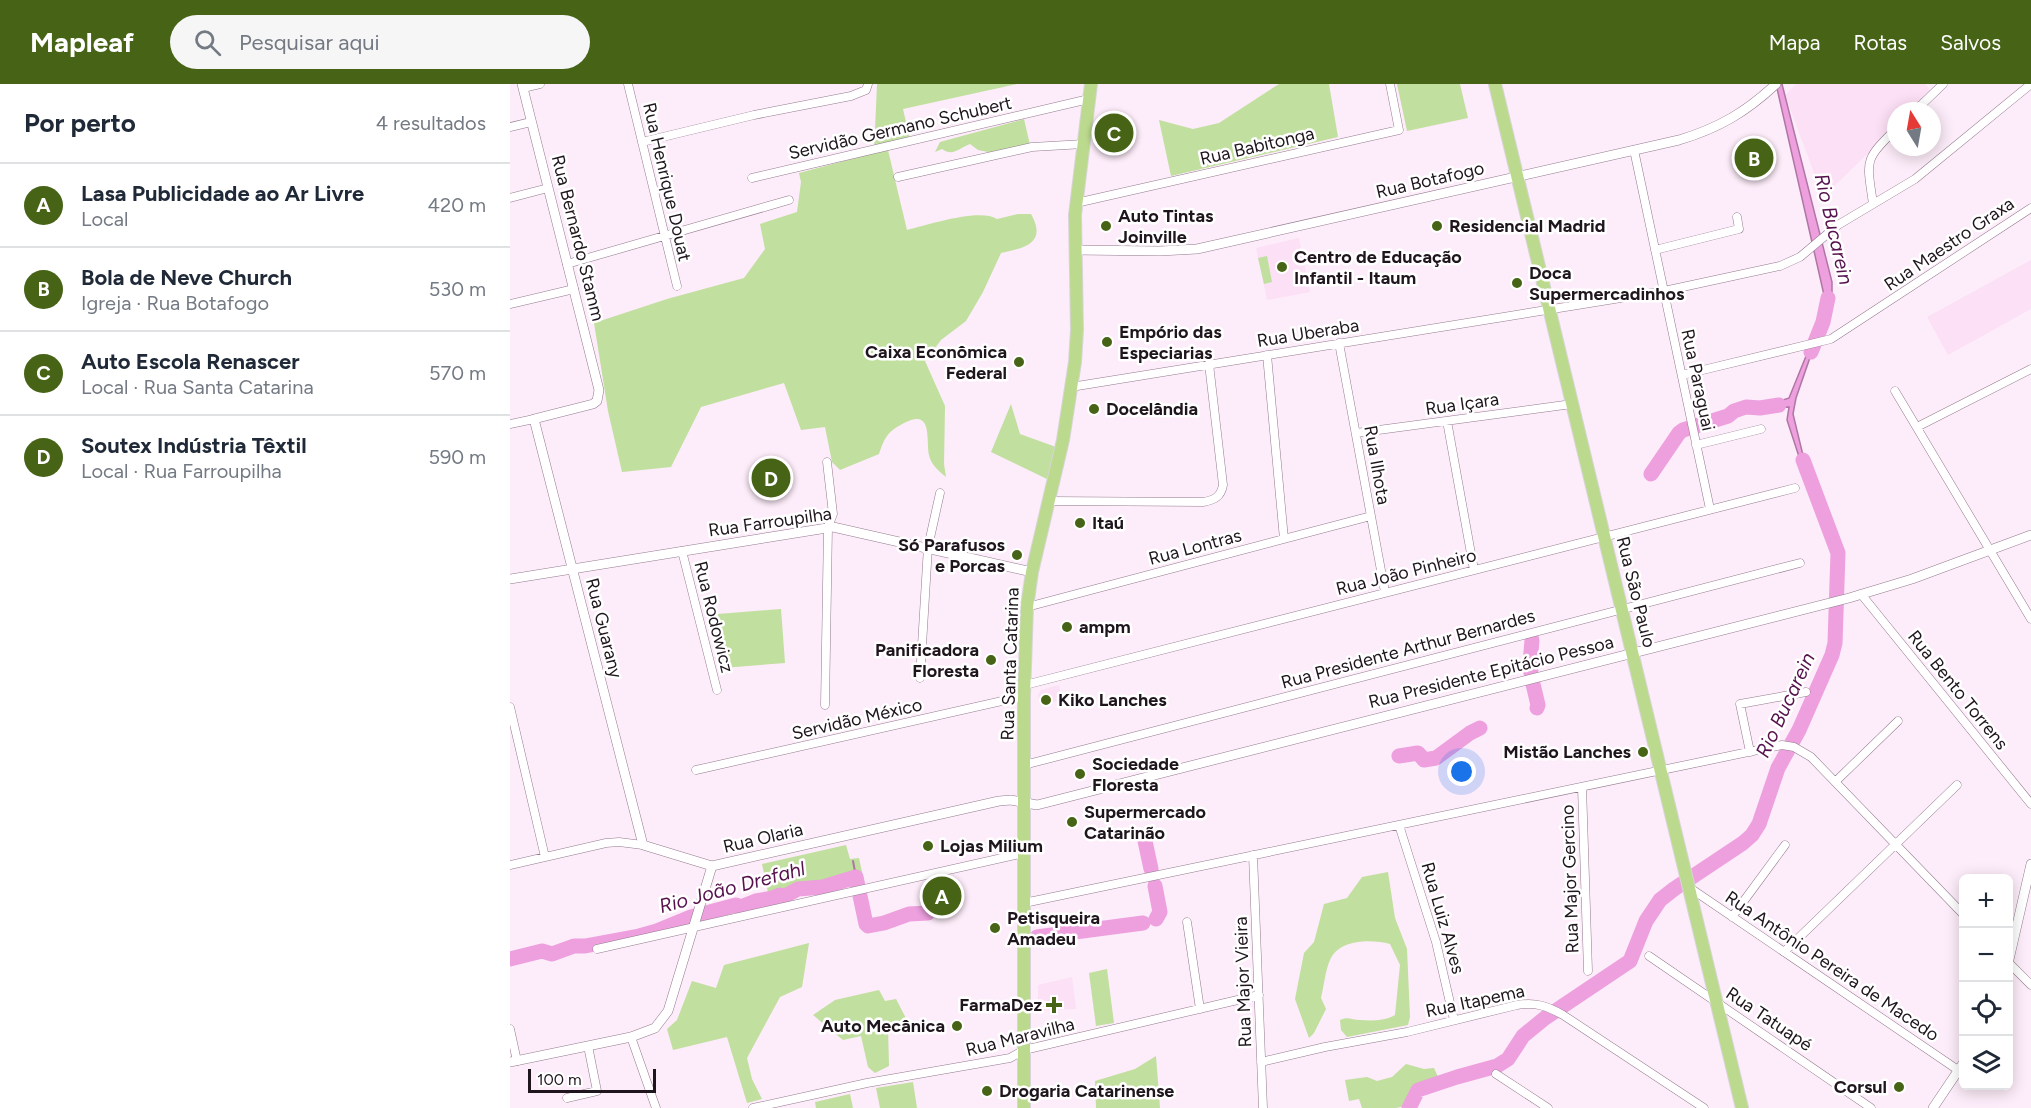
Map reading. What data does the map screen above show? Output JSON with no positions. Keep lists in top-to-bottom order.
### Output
{
  "streets": {
    "main road": ["Rua São Paulo", "Rua Santa Catarina"],
    "street": [
      "Servidão Germano Schubert",
      "Rua Babitonga",
      "Rua Botafogo",
      "Rua Henrique Douat",
      "Rua Bernardo Stamm",
      "Rua Maestro Graxa",
      "Rua Uberaba",
      "Rua Paraguai",
      "Rua Içara",
      "Rua Ilhota",
      "Rua Farroupilha",
      "Rua Lontras",
      "Rua João Pinheiro",
      "Rua Rodowicz",
      "Rua Guarany",
      "Rua Presidente Arthur Bernardes",
      "Rua Presidente Epitácio Pessoa",
      "Rua Bento Torrens",
      "Servidão México",
      "Rua Olaria",
      "Rua Major Gercino",
      "Rua Luiz Alves",
      "Rua Antônio Pereira de Macedo",
      "Rua Major Vieira",
      "Rua Itapema",
      "Rua Tatuapé",
      "Rua Maravilha"
    ]
  },
  "crossings": [
    ["Servidão Germano Schubert", "Rua Santa Catarina"],
    ["Rua Babitonga", "Rua Santa Catarina"],
    ["Rua Botafogo", "Rua Paraguai"],
    ["Rua Botafogo", "Rua São Paulo"],
    ["Rua Botafogo", "Rua Santa Catarina"],
    ["Rua Bernardo Stamm", "Rua Guarany"],
    ["Rua Maestro Graxa", "Rua Paraguai"],
    ["Rua Uberaba", "Rua Paraguai"],
    ["Rua Uberaba", "Rua Ilhota"],
    ["Rua Uberaba", "Rua São Paulo"],
    ["Rua Uberaba", "Rua Santa Catarina"],
    ["Rua Paraguai", "Rua João Pinheiro"],
    ["Rua Içara", "Rua Ilhota"],
    ["Rua Içara", "Rua São Paulo"],
    ["Rua Ilhota", "Rua Lontras"],
    ["Rua Ilhota", "Rua João Pinheiro"],
    ["Rua Farroupilha", "Rua Rodowicz"],
    ["Rua Farroupilha", "Rua Guarany"],
    ["Rua Farroupilha", "Rua Santa Catarina"],
    ["Rua Lontras", "Rua Santa Catarina"],
    ["Rua João Pinheiro", "Rua São Paulo"],
    ["Rua João Pinheiro", "Rua Santa Catarina"],
    ["Rua João Pinheiro", "Servidão México"],
    ["Rua São Paulo", "Rua Presidente Arthur Bernardes"],
    ["Rua São Paulo", "Rua Presidente Epitácio Pessoa"],
    ["Rua São Paulo", "Rua Antônio Pereira de Macedo"],
    ["Rua São Paulo", "Rua Tatuapé"],
    ["Rua Guarany", "Rua Olaria"],
    ["Rua Presidente Arthur Bernardes", "Rua Santa Catarina"],
    ["Rua Santa Catarina", "Rua Presidente Epitácio Pessoa"],
    ["Rua Santa Catarina", "Servidão México"],
    ["Rua Santa Catarina", "Rua Olaria"],
    ["Rua Santa Catarina", "Rua Maravilha"],
    ["Rua Presidente Epitácio Pessoa", "Rua Bento Torrens"],
    ["Rua Presidente Epitácio Pessoa", "Rua Olaria"],
    ["Rua Luiz Alves", "Rua Itapema"],
    ["Rua Major Vieira", "Rua Itapema"],
    ["Rua Major Vieira", "Rua Maravilha"]
  ],
  "water": ["Rio Bucarein", "Rio João Drefahl"],
  "places": {
    "other": [
      "Auto Tintas Joinville",
      "Residencial Madrid",
      "Centro de Educação Infantil - Itaum",
      "Doca Supermercadinhos",
      "Empório das Especiarias",
      "Caixa Econômica Federal",
      "Docelândia",
      "Itaú",
      "Só Parafusos e Porcas",
      "ampm",
      "Panificadora Floresta",
      "Kiko Lanches",
      "Mistão Lanches",
      "Sociedade Floresta",
      "Supermercado Catarinão",
      "Lojas Milium",
      "Petisqueira Amadeu",
      "Auto Mecânica",
      "Corsul",
      "Drogaria Catarinense"
    ],
    "health": ["FarmaDez"]
  },
  "scale_bar": "100 m",
  "north": "top",
  "page": {
    "header": "Mapleaf",
    "search": "Pesquisar aqui",
    "nav": ["Mapa", "Rotas", "Salvos"],
    "heading": ["Por perto", "4 resultados"],
    "pins": [
      "C",
      "B",
      "D",
      "A"
    ],
    "list": [
      {
        "mark": "A",
        "name": "Lasa Publicidade ao Ar Livre",
        "note": "Local",
        "value": "420 m"
      },
      {
        "mark": "B",
        "name": "Bola de Neve Church",
        "note": "Igreja · Rua Botafogo",
        "value": "530 m"
      },
      {
        "mark": "C",
        "name": "Auto Escola Renascer",
        "note": "Local · Rua Santa Catarina",
        "value": "570 m"
      },
      {
        "mark": "D",
        "name": "Soutex Indústria Têxtil",
        "note": "Local · Rua Farroupilha",
        "value": "590 m"
      }
    ],
    "map_buttons": ["+", "−"],
    "scale": "100 m"
  }
}
